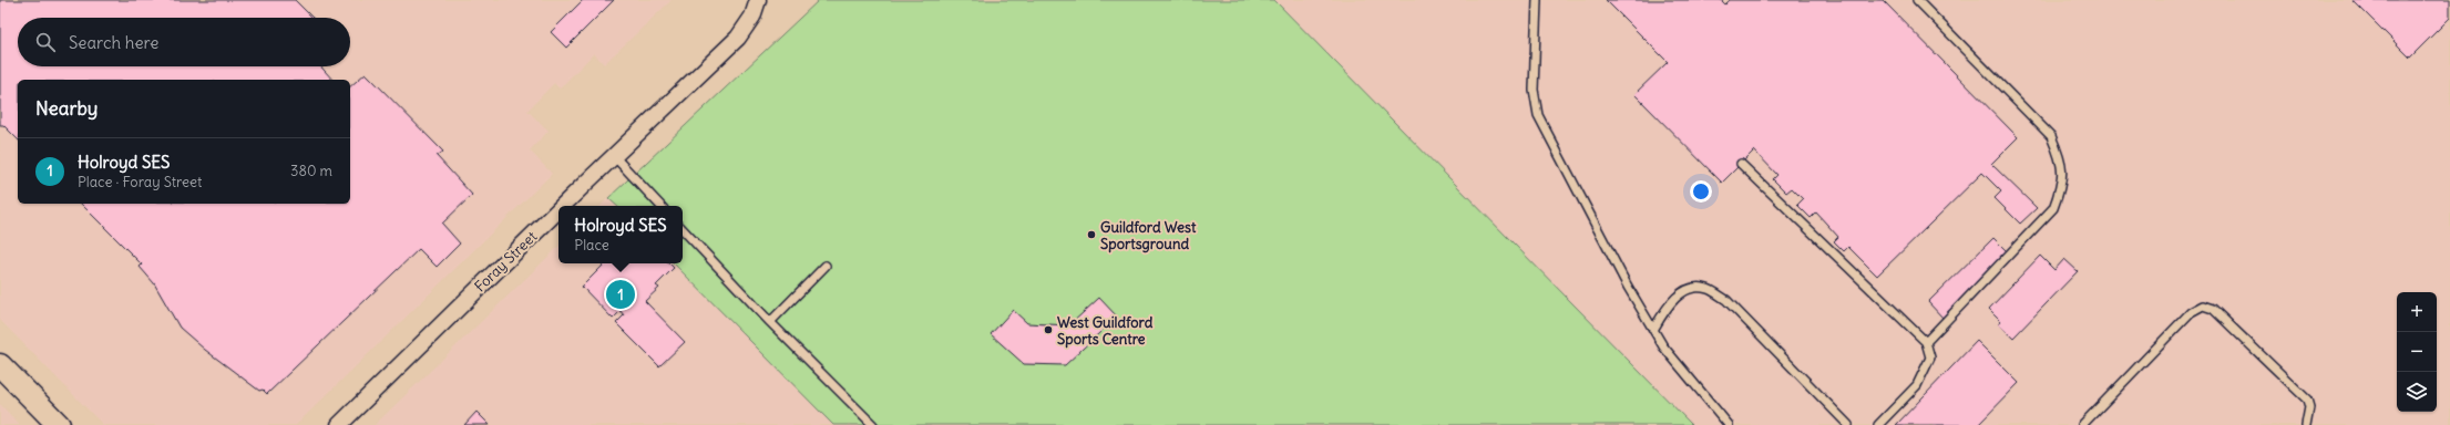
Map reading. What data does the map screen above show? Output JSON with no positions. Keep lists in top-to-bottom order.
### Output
{
  "streets": {
    "street": ["Foray Street"]
  },
  "places": ["Guildford West Sportsground", "West Guildford Sports Centre"],
  "page": {
    "search": "Search here",
    "heading": "Nearby",
    "list": [
      {
        "mark": "1",
        "name": "Holroyd SES",
        "note": "Place · Foray Street",
        "value": "380 m"
      }
    ],
    "popup": ["Holroyd SES", "Place"],
    "pins": "1",
    "map_buttons": ["+", "−"]
  }
}
